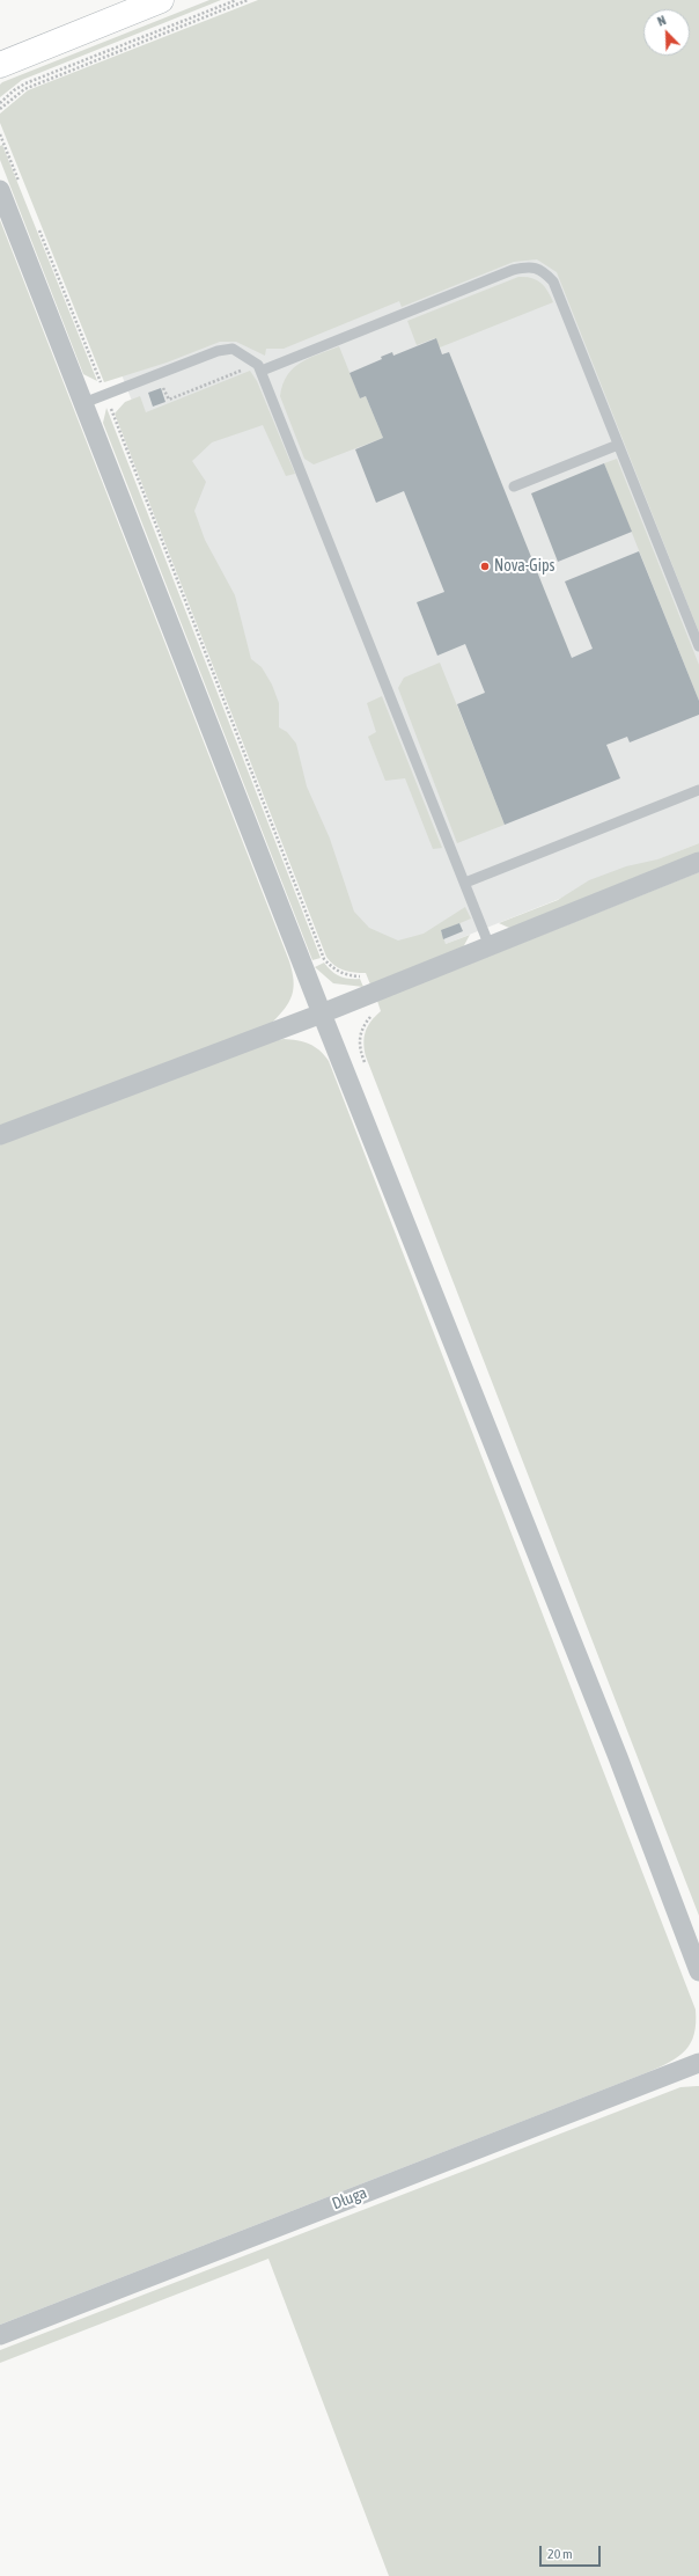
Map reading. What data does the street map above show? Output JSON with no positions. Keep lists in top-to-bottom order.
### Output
{
  "streets": {
    "street": ["Długa"]
  },
  "places": ["Nova-Gips"],
  "scale_bar": "20 m",
  "north": "top left"
}
